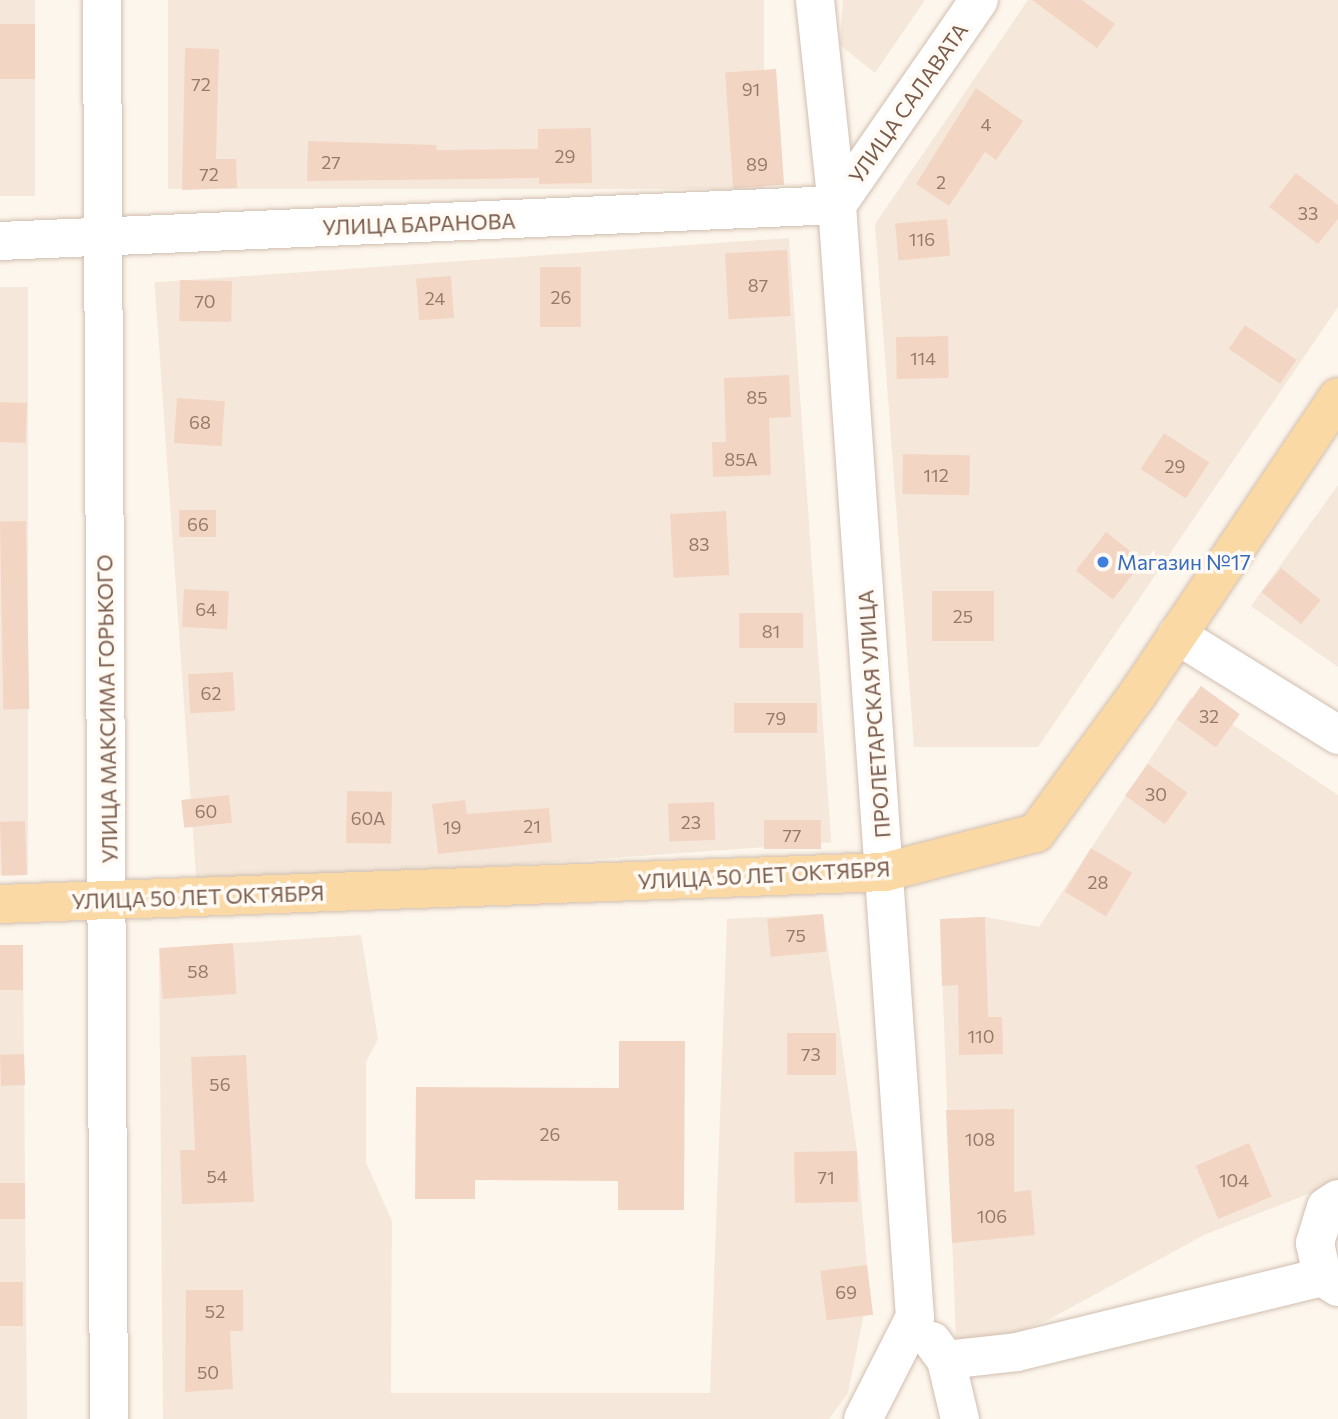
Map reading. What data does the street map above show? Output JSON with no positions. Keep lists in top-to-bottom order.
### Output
{
  "streets": {
    "main road": ["УЛИЦА 50 ЛЕТ ОКТЯБРЯ"],
    "street": [
      "УЛИЦА САЛАВАТА",
      "УЛИЦА БАРАНОВА",
      "УЛИЦА МАКСИМА ГОРЬКОГО",
      "ПРОЛЕТАРСКАЯ УЛИЦА"
    ]
  },
  "crossings": [
    ["УЛИЦА САЛАВАТА", "УЛИЦА БАРАНОВА"],
    ["УЛИЦА САЛАВАТА", "ПРОЛЕТАРСКАЯ УЛИЦА"],
    ["УЛИЦА БАРАНОВА", "УЛИЦА МАКСИМА ГОРЬКОГО"],
    ["УЛИЦА БАРАНОВА", "ПРОЛЕТАРСКАЯ УЛИЦА"],
    ["УЛИЦА МАКСИМА ГОРЬКОГО", "УЛИЦА 50 ЛЕТ ОКТЯБРЯ"],
    ["ПРОЛЕТАРСКАЯ УЛИЦА", "УЛИЦА 50 ЛЕТ ОКТЯБРЯ"]
  ],
  "places": ["Магазин №17"],
  "house_numbers": [
    "72",
    "91",
    "4",
    "29",
    "27",
    "89",
    "72",
    "2",
    "33",
    "116",
    "87",
    "26",
    "24",
    "70",
    "114",
    "85",
    "68",
    "85А",
    "29",
    "112",
    "66",
    "83",
    "64",
    "25",
    "81",
    "62",
    "32",
    "79",
    "30",
    "60",
    "60А",
    "23",
    "21",
    "19",
    "77",
    "28",
    "75",
    "58",
    "110",
    "73",
    "56",
    "26",
    "108",
    "54",
    "71",
    "104",
    "106",
    "69",
    "52",
    "50"
  ]
}
